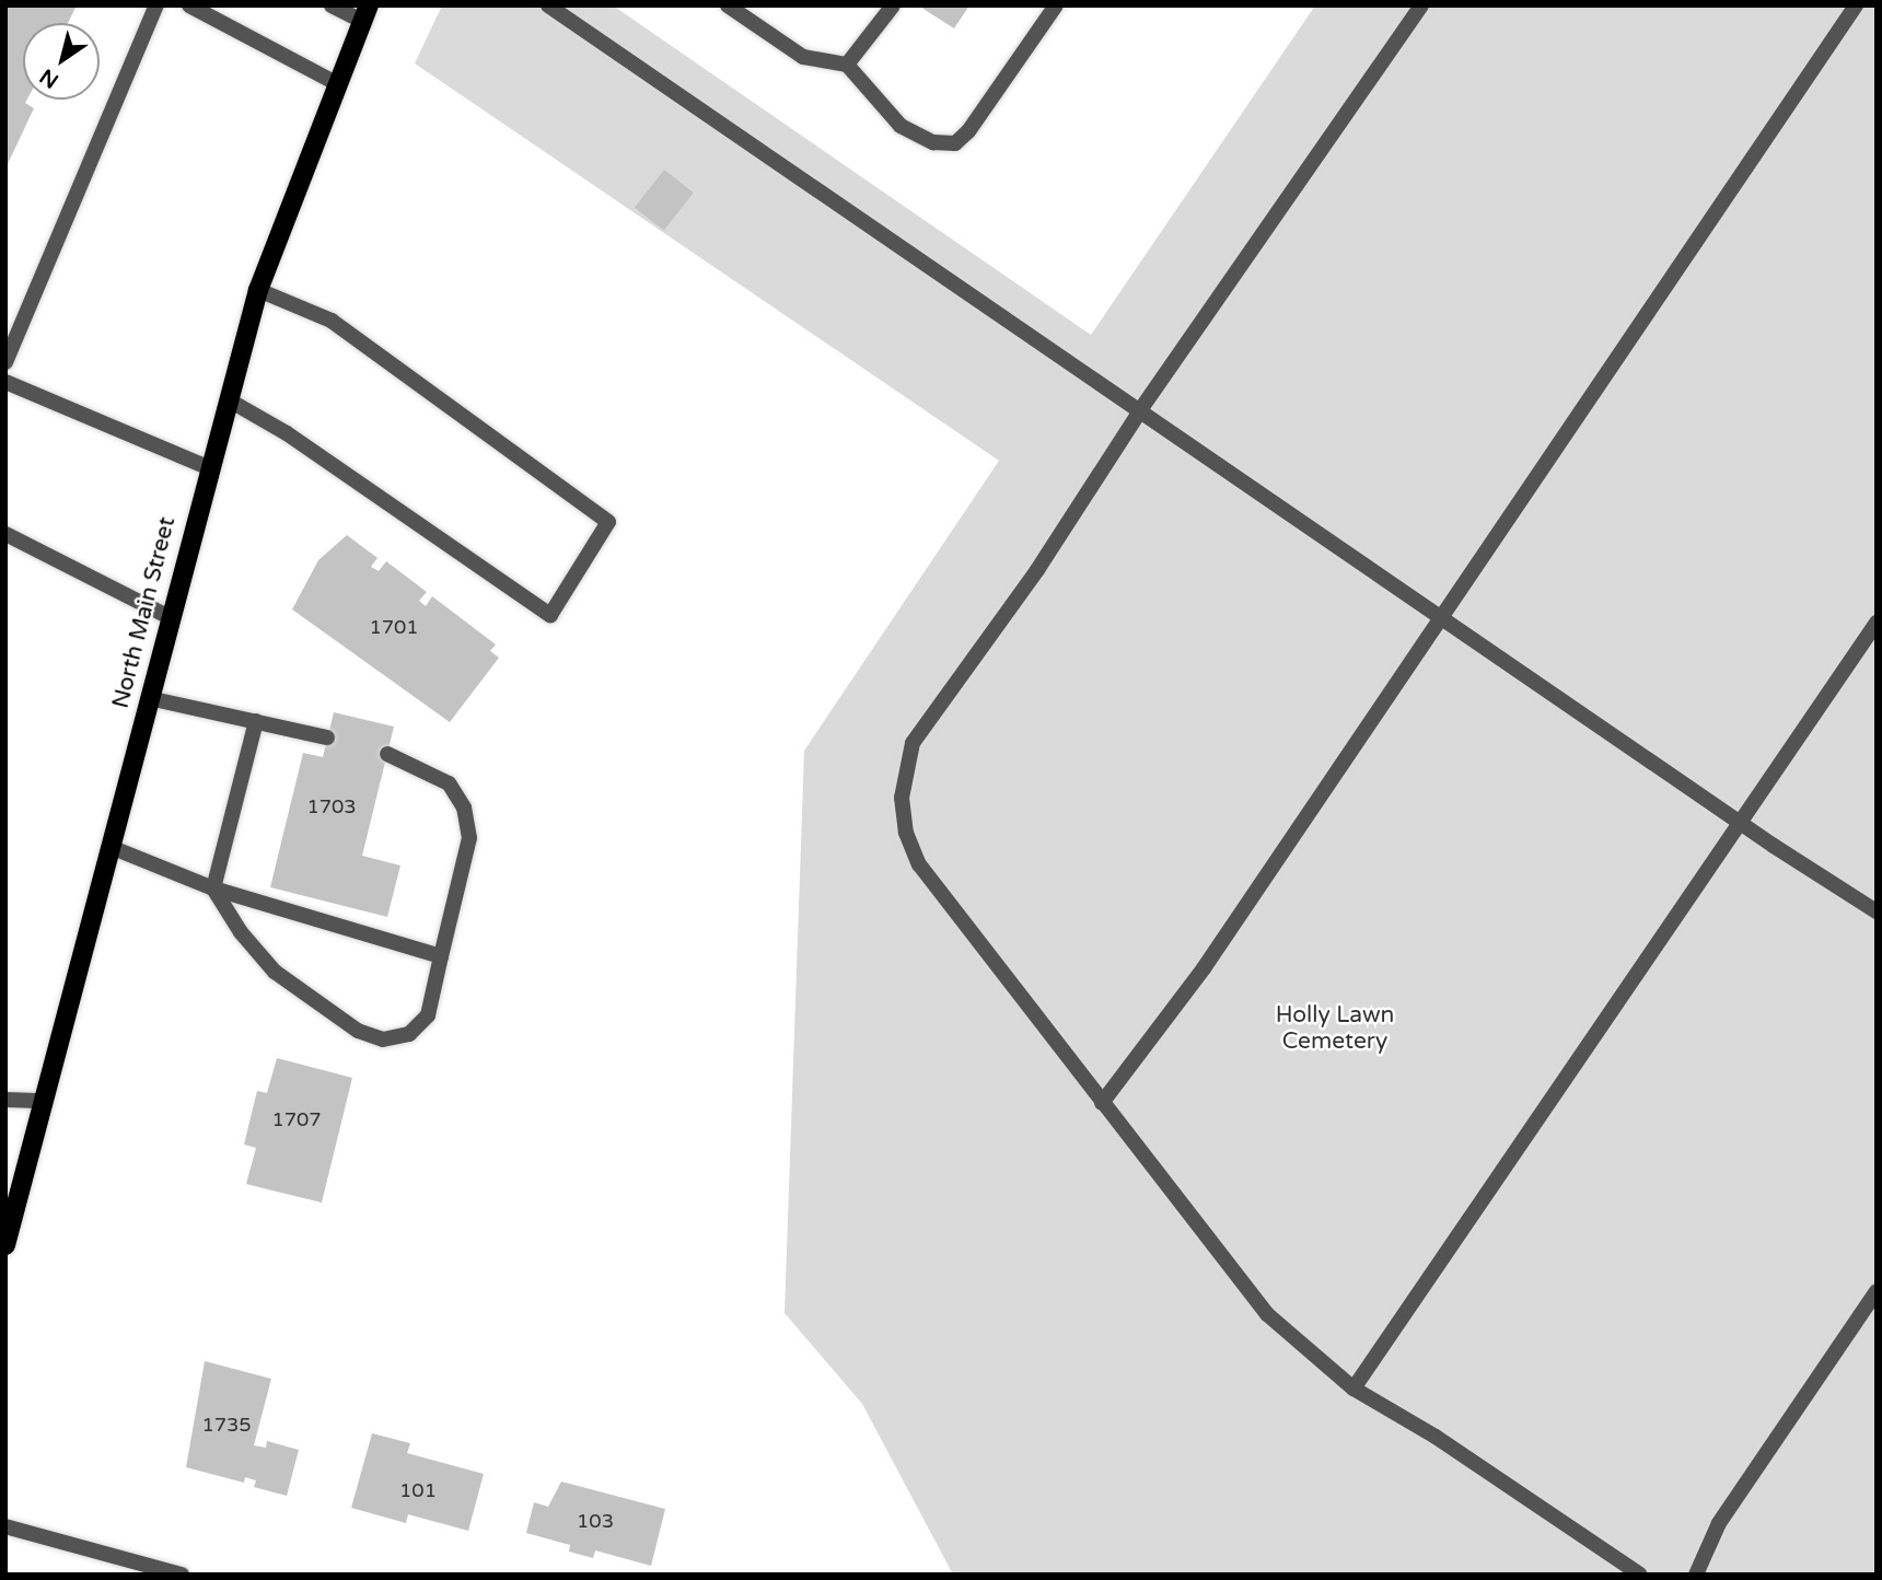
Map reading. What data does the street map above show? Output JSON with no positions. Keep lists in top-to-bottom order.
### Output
{
  "streets": {
    "main road": ["North Main Street"]
  },
  "parks": ["Holly Lawn Cemetery"],
  "house_numbers": [
    "1701",
    "1703",
    "1707",
    "1735",
    "101",
    "103"
  ],
  "north": "bottom left"
}
